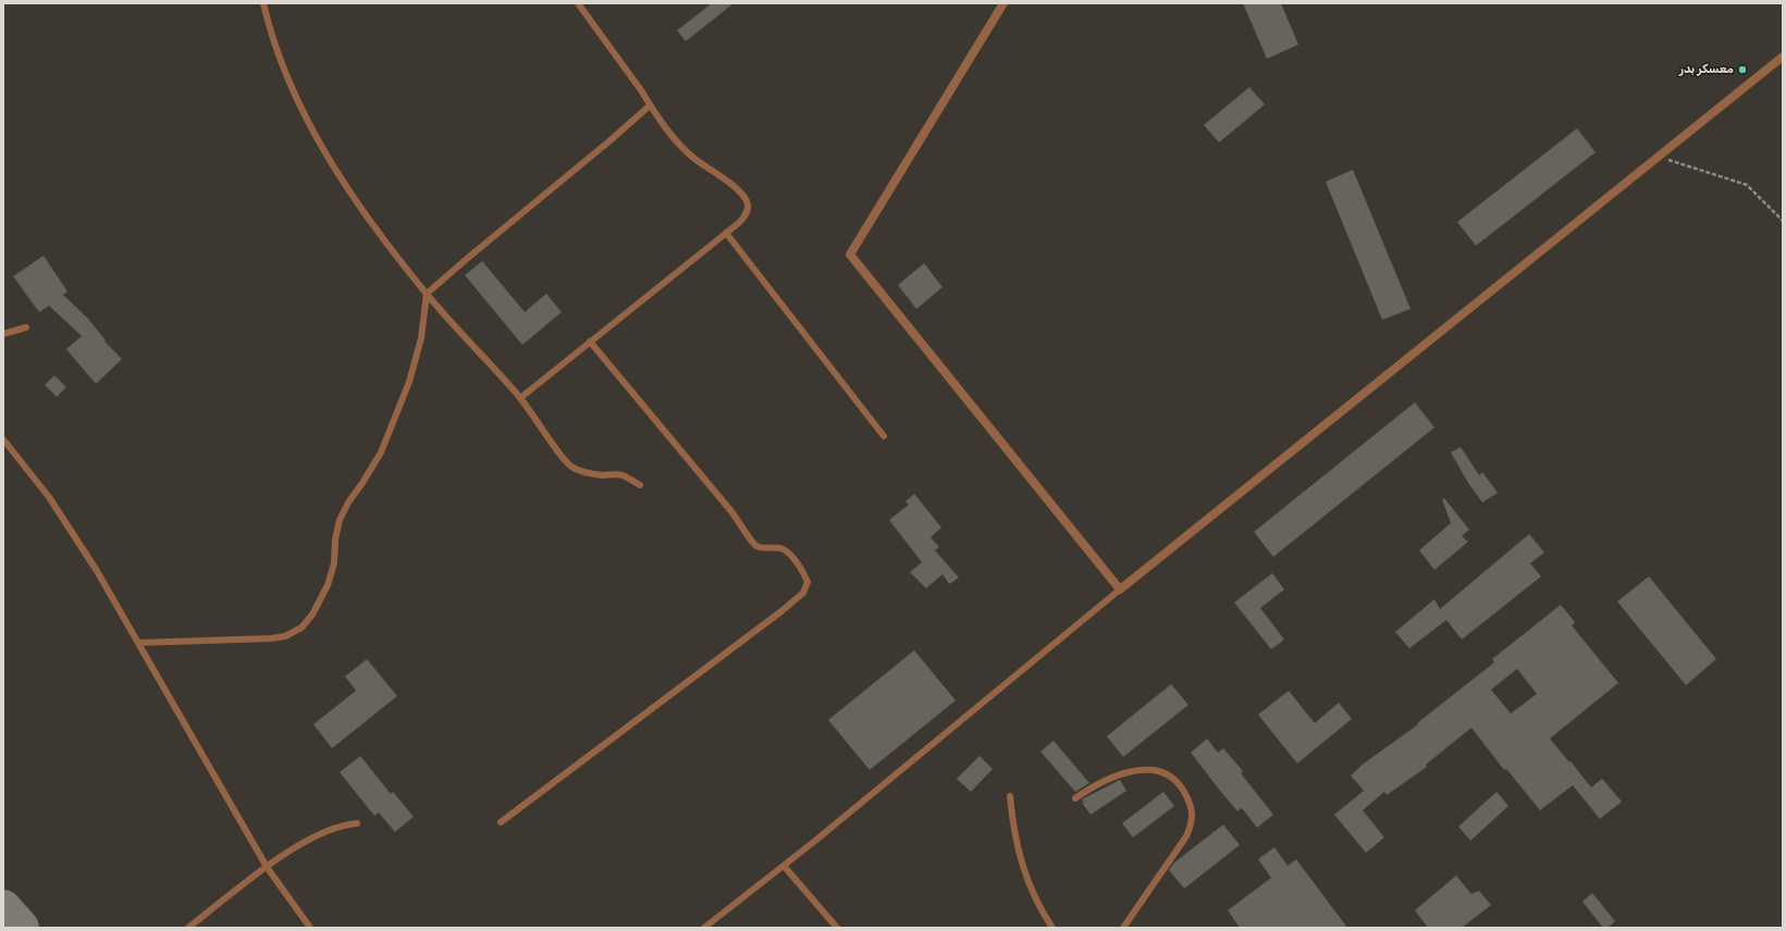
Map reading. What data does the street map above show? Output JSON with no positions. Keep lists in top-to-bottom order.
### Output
{
  "places": ["معسكر بدر"]
}
